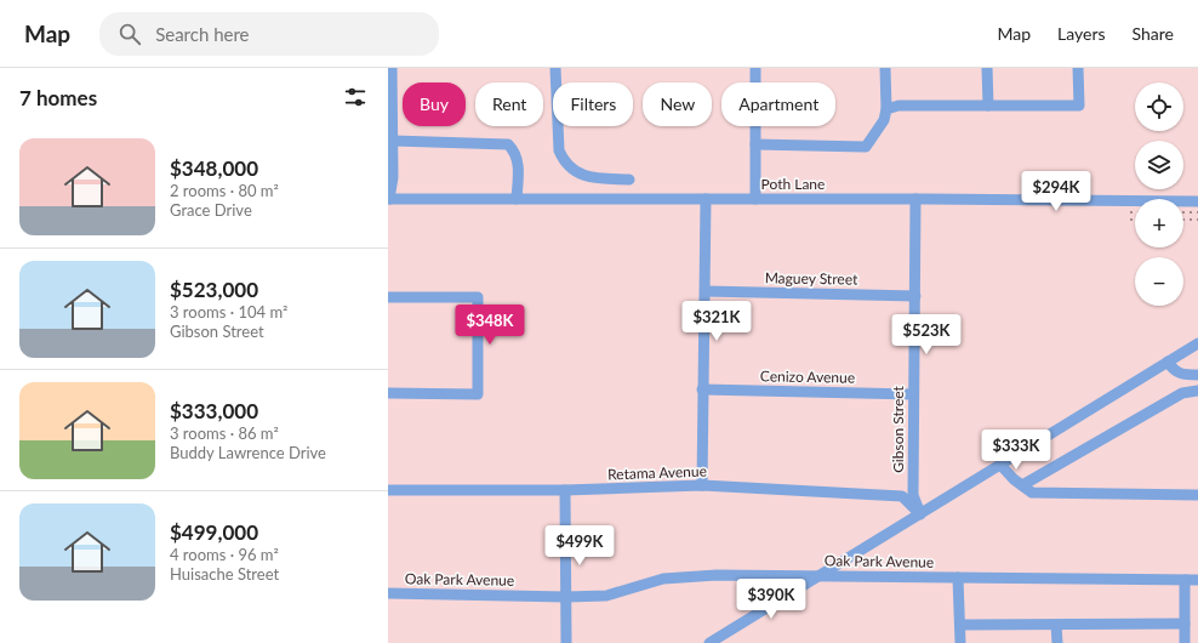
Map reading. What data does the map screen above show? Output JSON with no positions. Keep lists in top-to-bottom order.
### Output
{
  "streets": {
    "street": [
      "Poth Lane",
      "Maguey Street",
      "Cenizo Avenue",
      "Gibson Street",
      "Retama Avenue",
      "Oak Park Avenue"
    ]
  },
  "crossings": [
    ["Poth Lane", "Gibson Street"],
    ["Maguey Street", "Gibson Street"],
    ["Cenizo Avenue", "Gibson Street"],
    ["Gibson Street", "Retama Avenue"]
  ],
  "page": {
    "header": "Map",
    "search": "Search here",
    "nav": ["Map", "Layers", "Share"],
    "heading": "7 homes",
    "map_buttons": ["+", "−"],
    "chip": [
      "Buy",
      "Rent",
      "Filters",
      "New",
      "Apartment"
    ],
    "list": [
      {
        "name": "$348,000",
        "note": "2 rooms · 80 m² · Grace Drive"
      },
      {
        "name": "$523,000",
        "note": "3 rooms · 104 m² · Gibson Street"
      },
      {
        "name": "$333,000",
        "note": "3 rooms · 86 m² · Buddy Lawrence Drive"
      },
      {
        "name": "$499,000",
        "note": "4 rooms · 96 m² · Huisache Street"
      }
    ],
    "price": [
      "$294K",
      "$321K",
      "$348K",
      "$523K",
      "$333K",
      "$499K",
      "$390K"
    ]
  }
}
